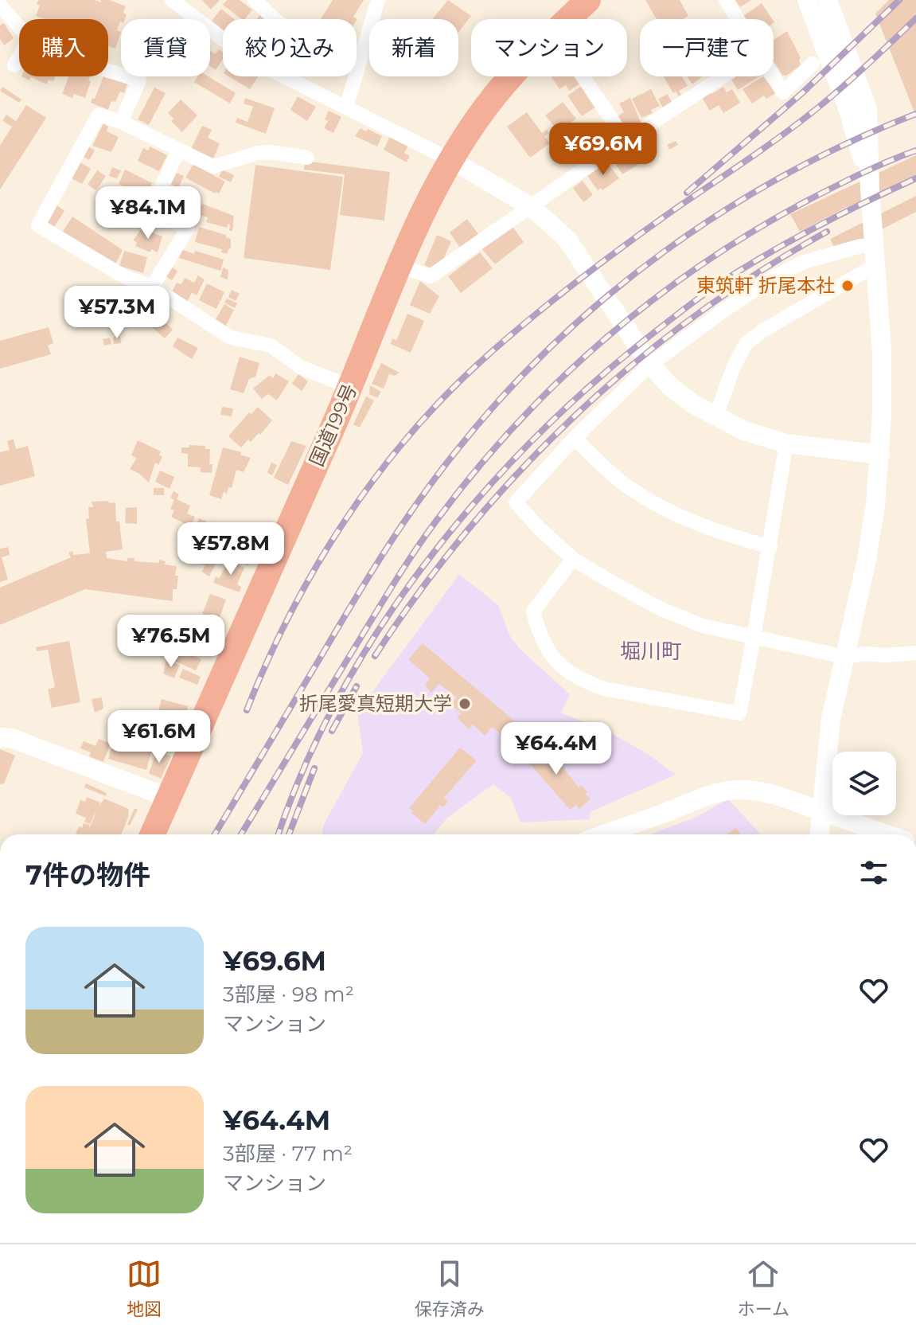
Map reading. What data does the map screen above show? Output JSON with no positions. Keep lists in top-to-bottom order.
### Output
{
  "streets": {
    "highway": ["国道199号"]
  },
  "districts": ["堀川町"],
  "places": ["東筑軒 折尾本社", "折尾愛真短期大学"],
  "page": {
    "chip": [
      "購入",
      "賃貸",
      "絞り込み",
      "新着",
      "マンション",
      "一戸建て"
    ],
    "price": [
      "¥69.6M",
      "¥84.1M",
      "¥57.3M",
      "¥57.8M",
      "¥76.5M",
      "¥61.6M",
      "¥64.4M"
    ],
    "heading": "7件の物件",
    "list": [
      {
        "name": "¥69.6M",
        "note": "3部屋 · 98 m² · マンション"
      },
      {
        "name": "¥64.4M",
        "note": "3部屋 · 77 m² · マンション"
      }
    ],
    "tabs": ["地図", "保存済み", "ホーム"]
  }
}
